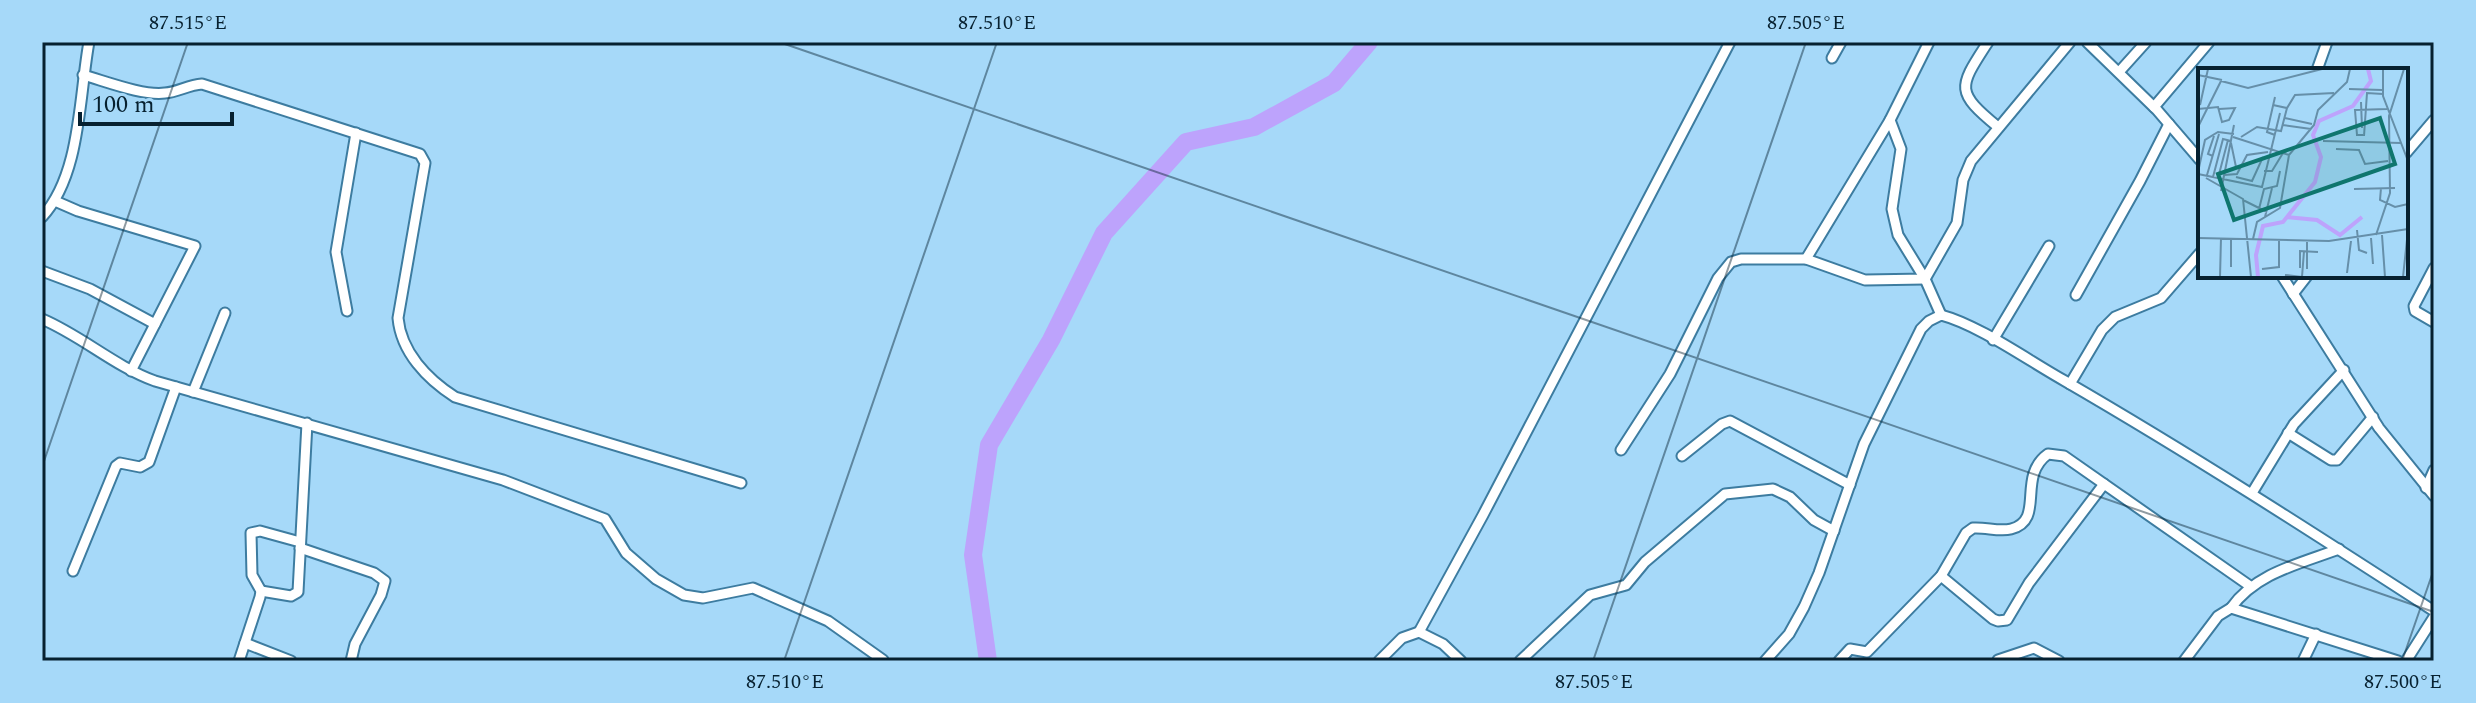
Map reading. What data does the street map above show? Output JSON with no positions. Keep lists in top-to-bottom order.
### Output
{
  "scale_bar": "100 m",
  "coordinates": [
    "87.515°E",
    "87.510°E",
    "87.505°E",
    "87.500°E"
  ]
}
